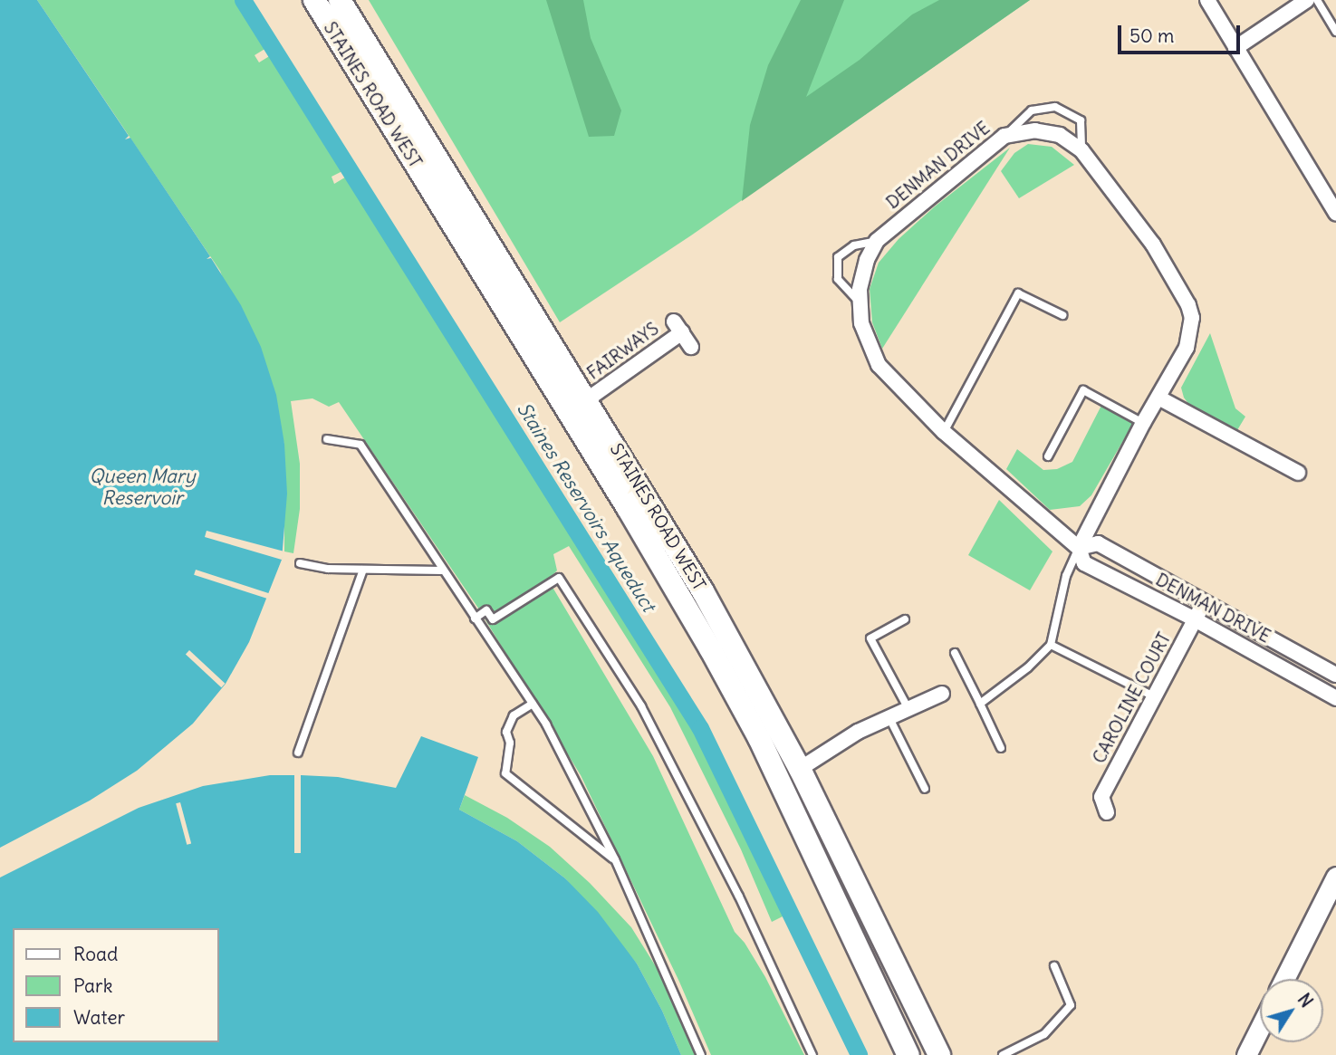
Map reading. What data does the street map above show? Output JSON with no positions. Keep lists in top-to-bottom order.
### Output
{
  "streets": {
    "highway": ["STAINES ROAD WEST"],
    "street": ["DENMAN DRIVE", "FAIRWAYS", "CAROLINE COURT"]
  },
  "crossings": [
    ["STAINES ROAD WEST", "FAIRWAYS"],
    ["DENMAN DRIVE", "CAROLINE COURT"]
  ],
  "water": ["Queen Mary Reservoir", "Staines Reservoirs Aqueduct"],
  "legend": ["Road", "Park", "Water"],
  "scale_bar": "50 m",
  "north": "top right"
}
